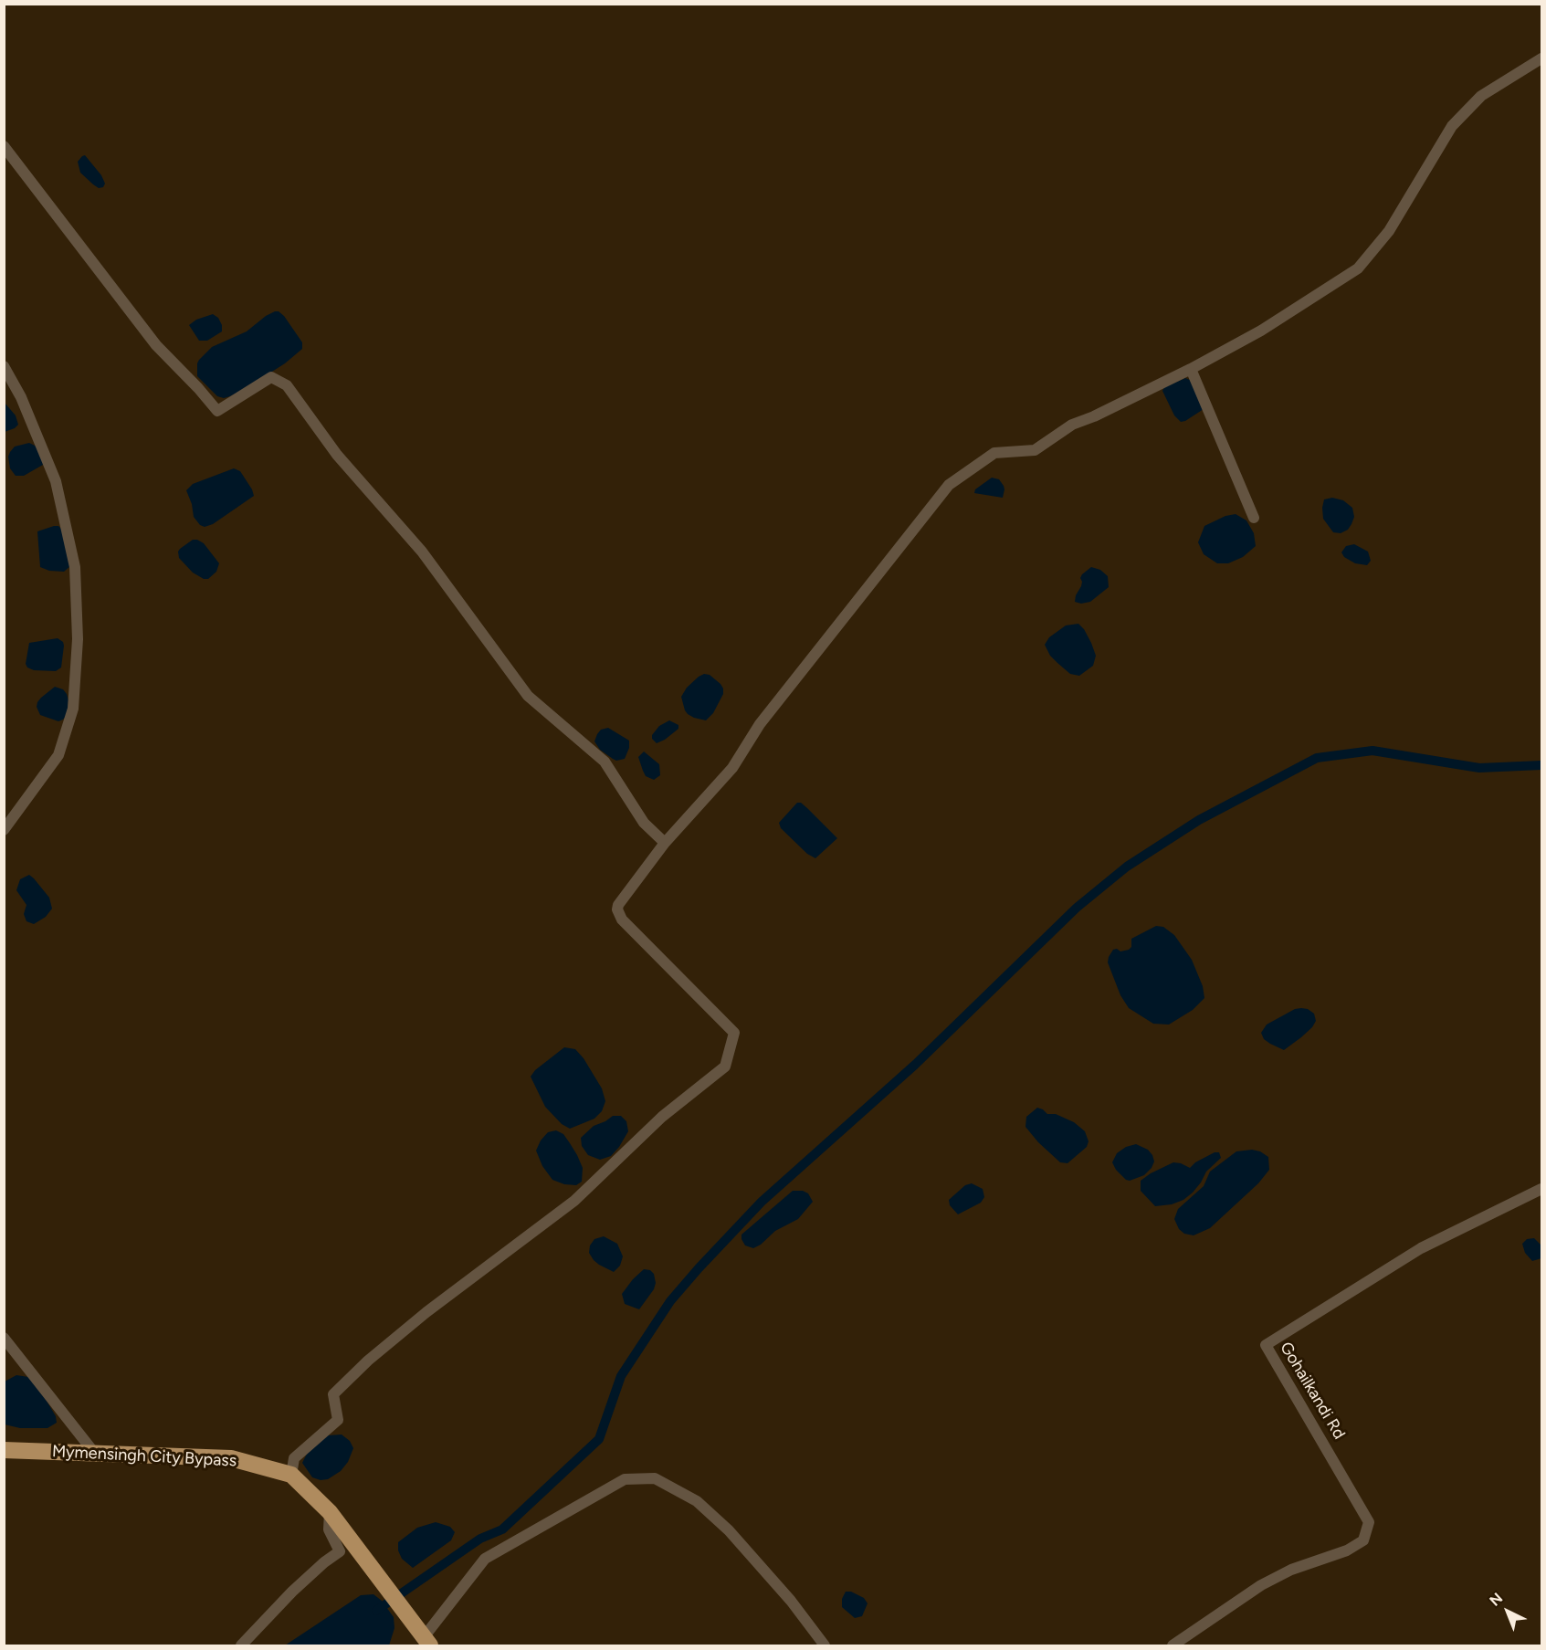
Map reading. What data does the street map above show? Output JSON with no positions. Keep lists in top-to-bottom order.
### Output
{
  "streets": {
    "highway": ["Mymensingh City Bypass"],
    "street": ["Gohailkandi Rd"]
  },
  "north": "top left"
}
